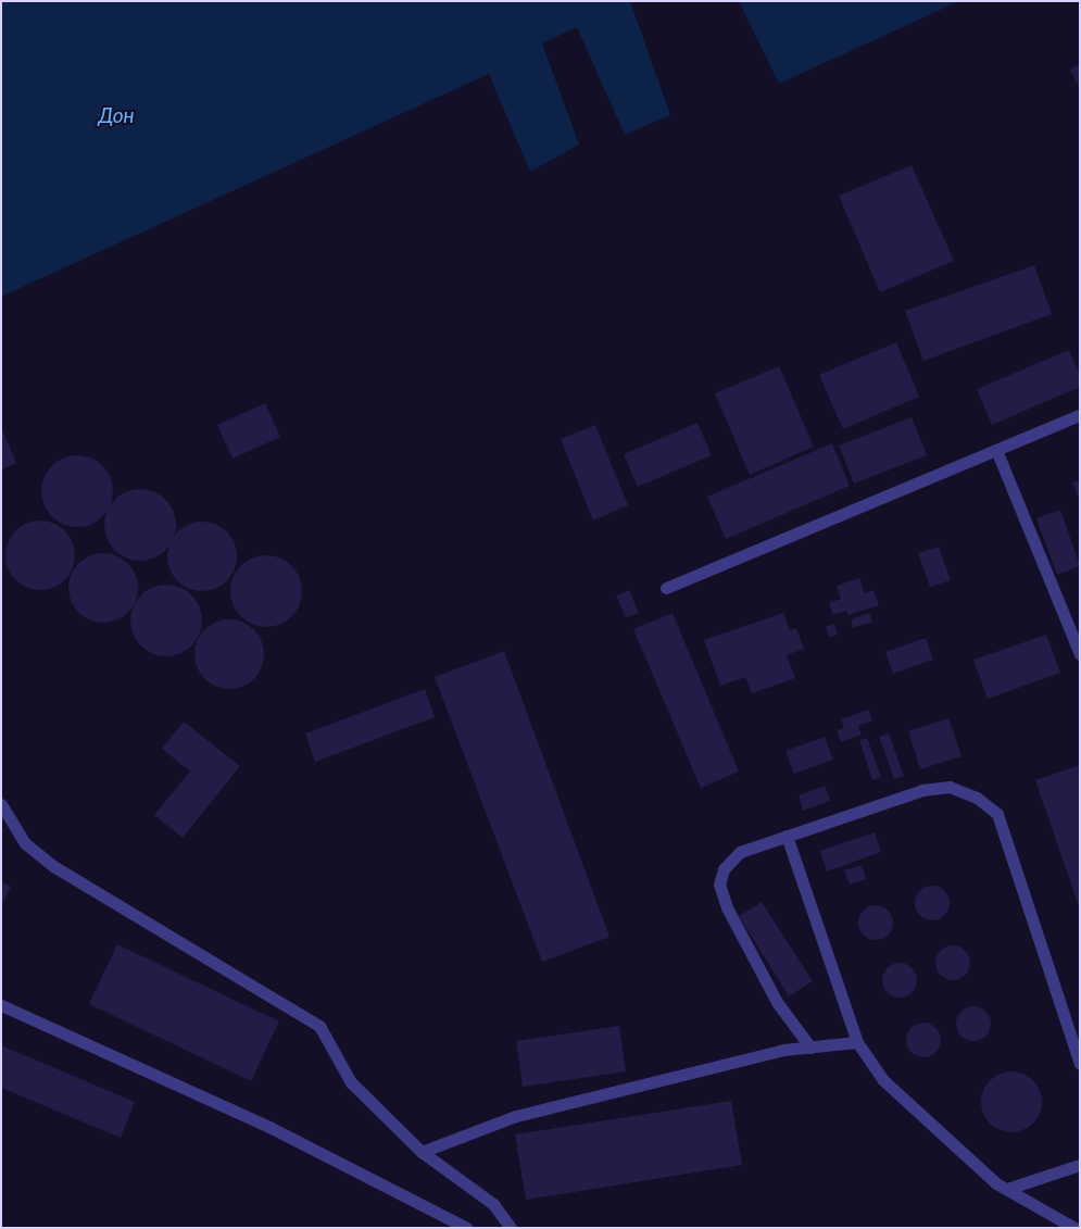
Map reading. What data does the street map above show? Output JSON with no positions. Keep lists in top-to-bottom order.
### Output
{
  "water": ["Дон"]
}
